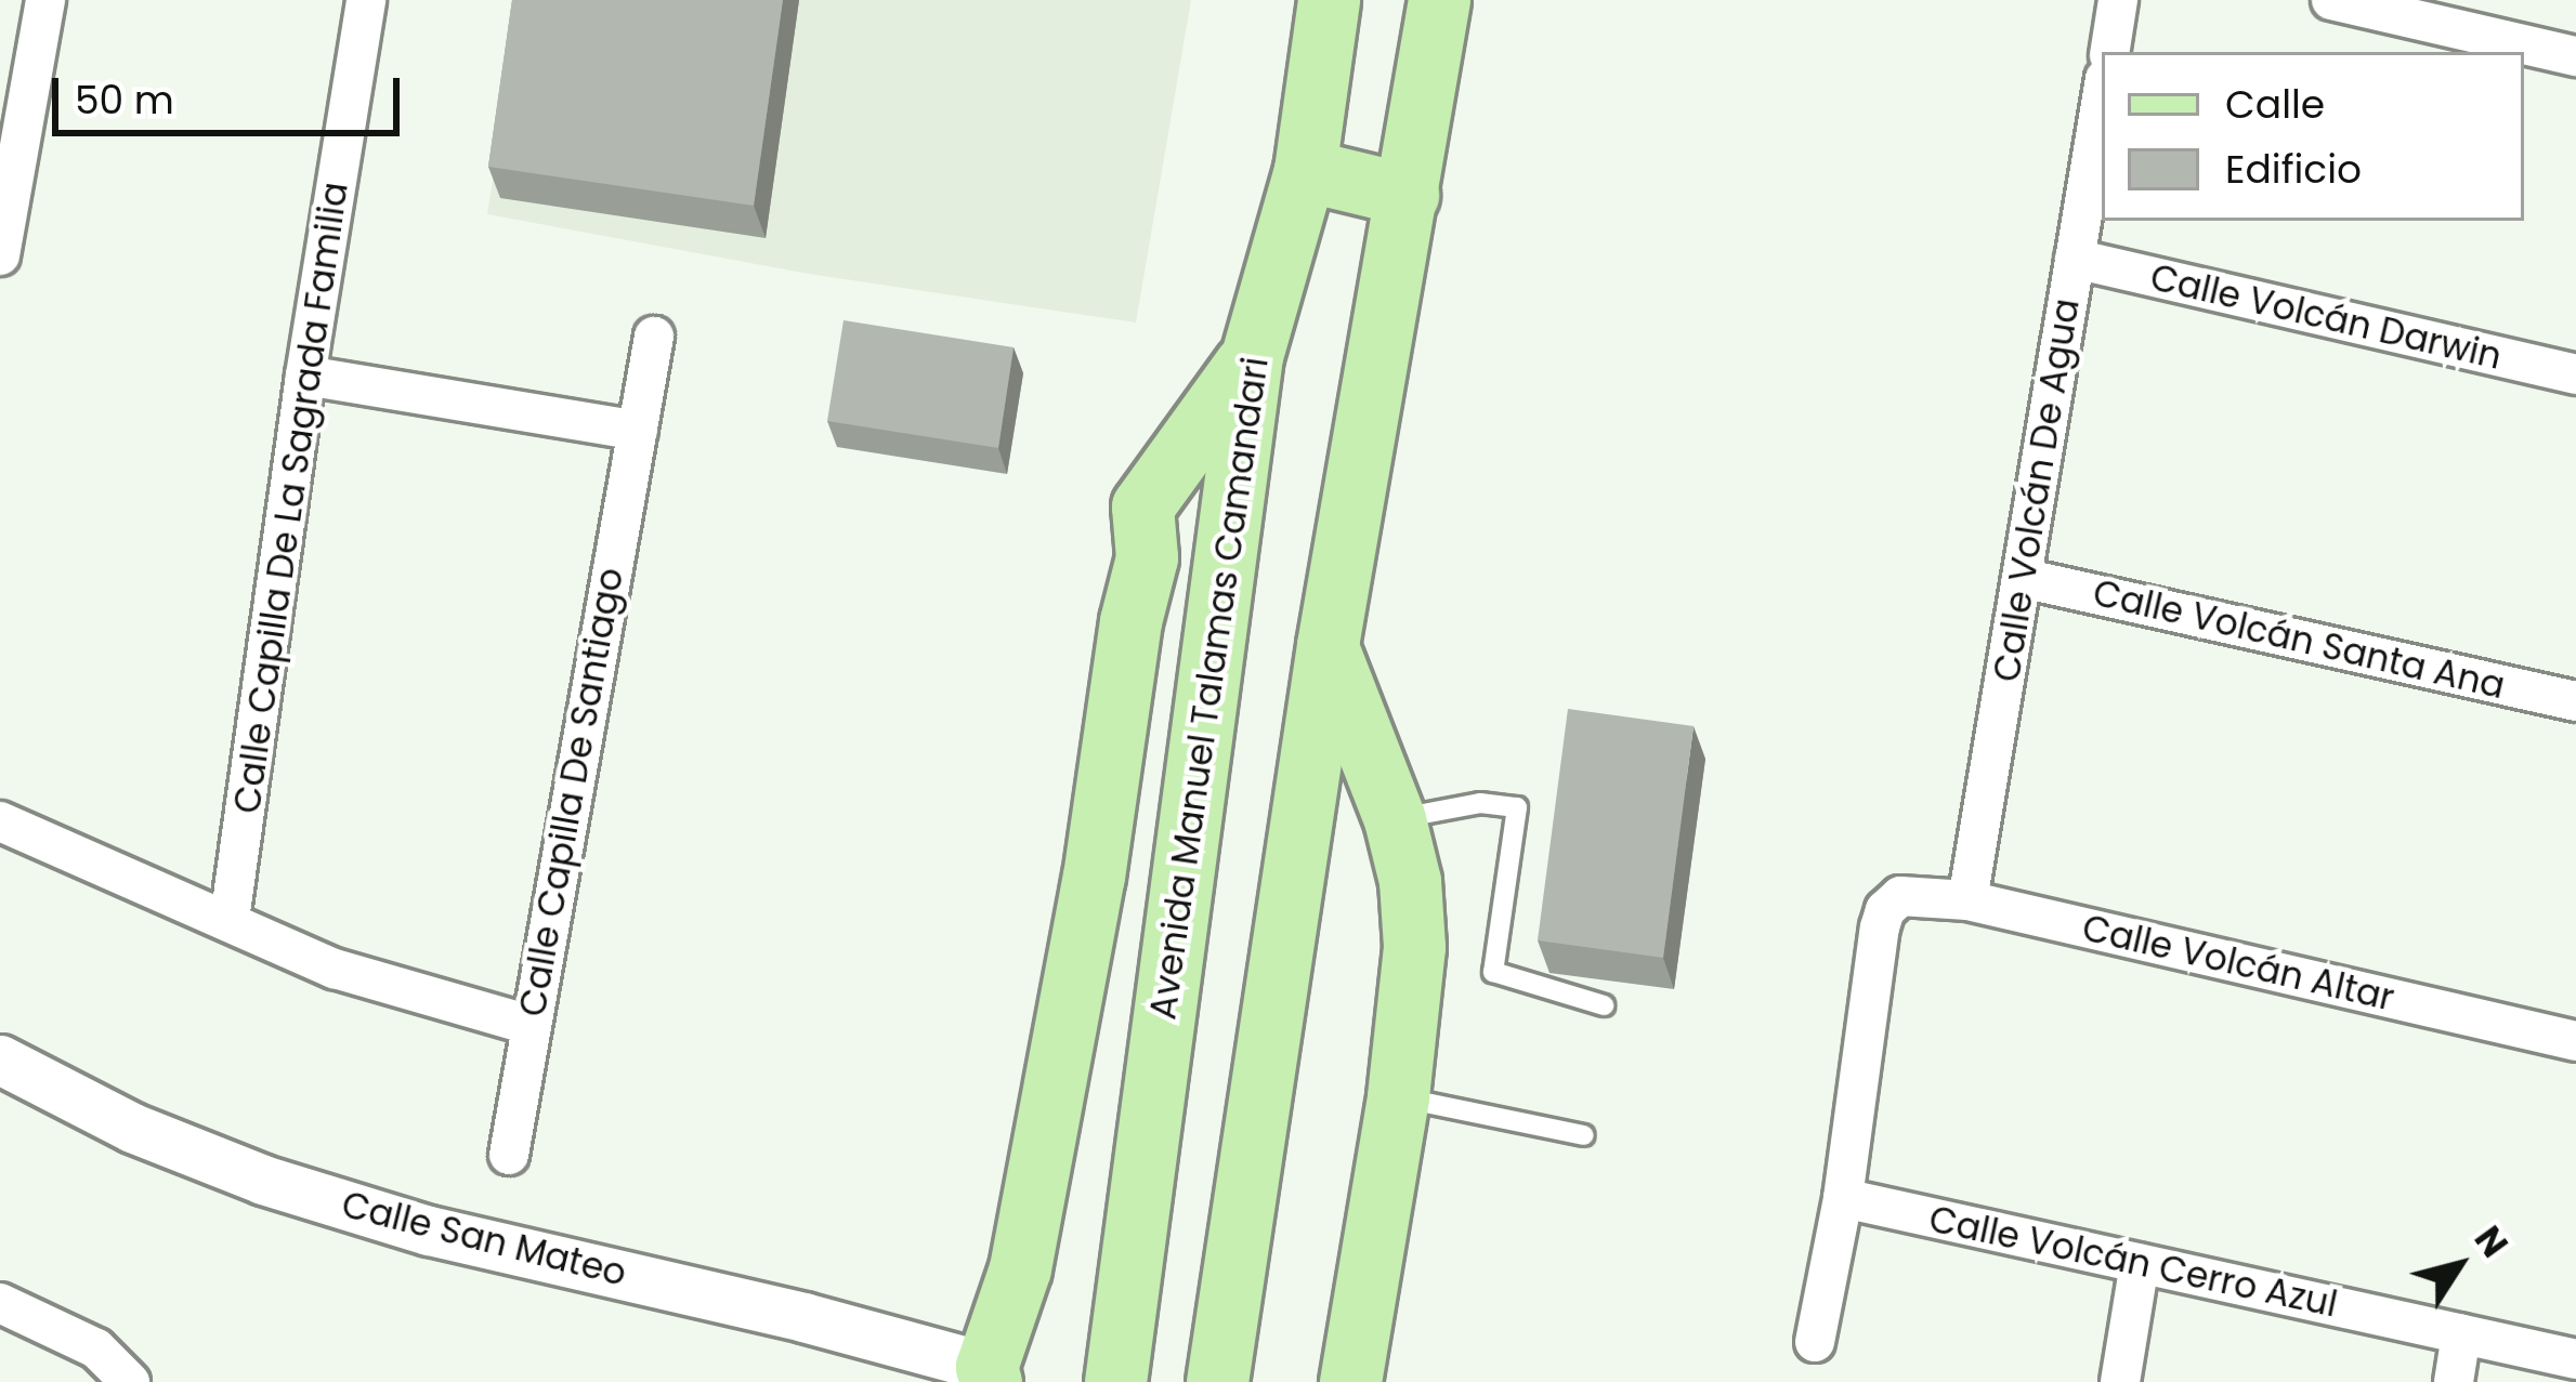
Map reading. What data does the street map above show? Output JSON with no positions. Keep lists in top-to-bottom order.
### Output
{
  "streets": {
    "main road": ["Avenida Manuel Talamas Camandari"],
    "street": [
      "Calle Volcán Darwin",
      "Calle Volcán De Agua",
      "Calle Capilla De La Sagrada Familia",
      "Calle Volcán Santa Ana",
      "Calle Capilla De Santiago",
      "Calle Volcán Altar",
      "Calle San Mateo",
      "Calle Volcán Cerro Azul"
    ]
  },
  "crossings": [
    ["Calle Volcán Darwin", "Calle Volcán De Agua"],
    ["Calle Volcán De Agua", "Calle Volcán Santa Ana"],
    ["Calle Volcán De Agua", "Calle Volcán Altar"],
    ["Calle Volcán Altar", "Calle Volcán Cerro Azul"]
  ],
  "legend": ["Calle", "Edificio"],
  "scale_bar": "50 m",
  "north": "top right"
}
